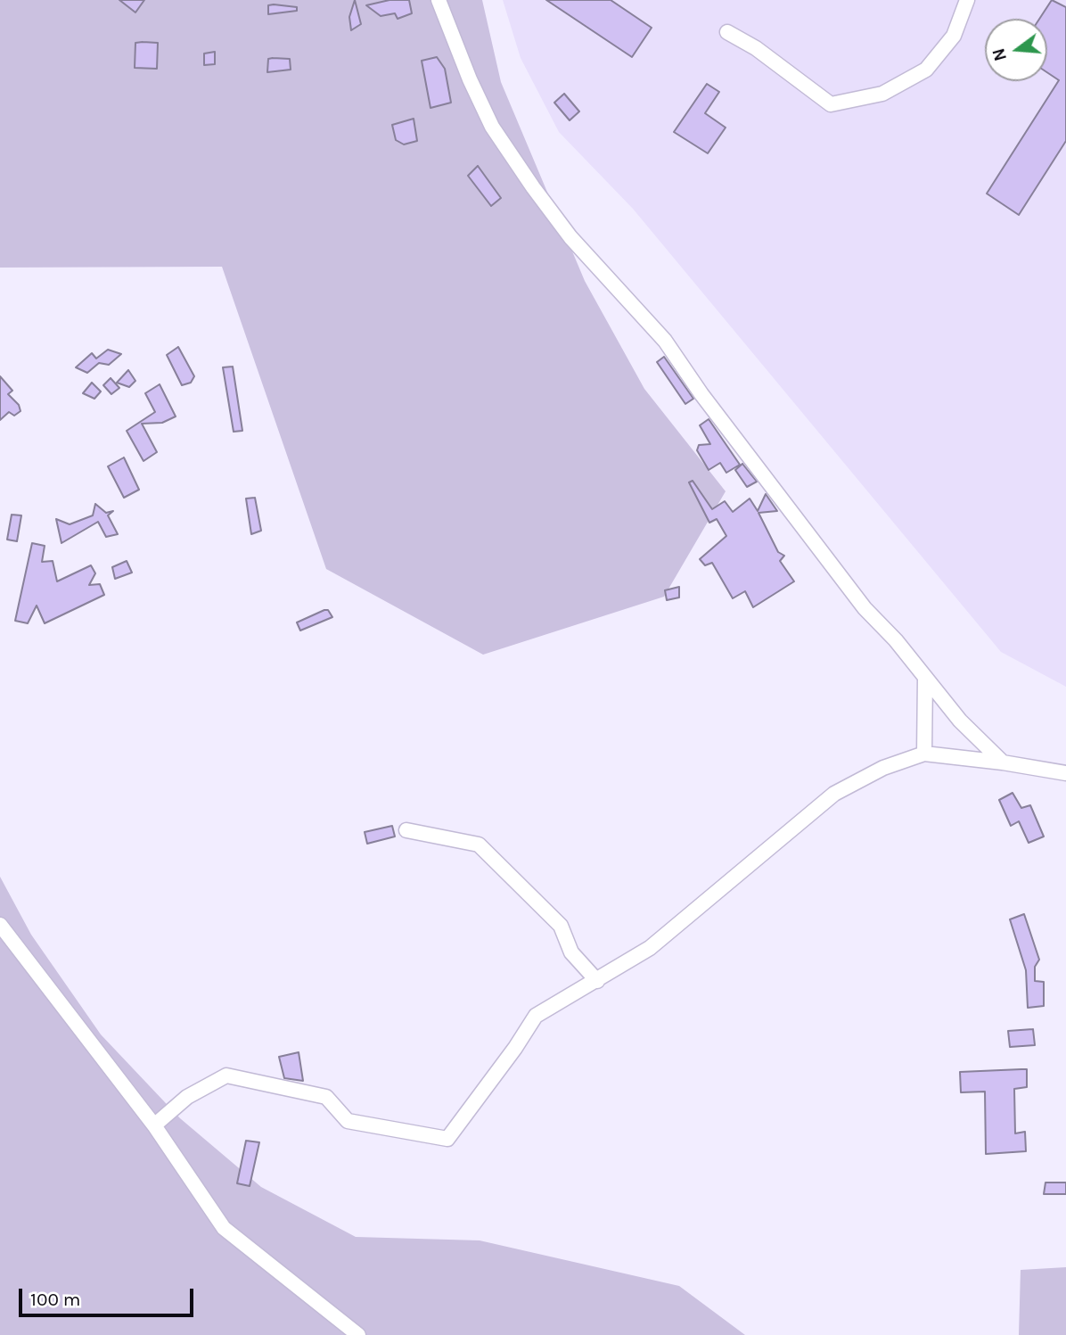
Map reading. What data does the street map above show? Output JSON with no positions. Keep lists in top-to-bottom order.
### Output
{
  "scale_bar": "100 m",
  "north": "left"
}
